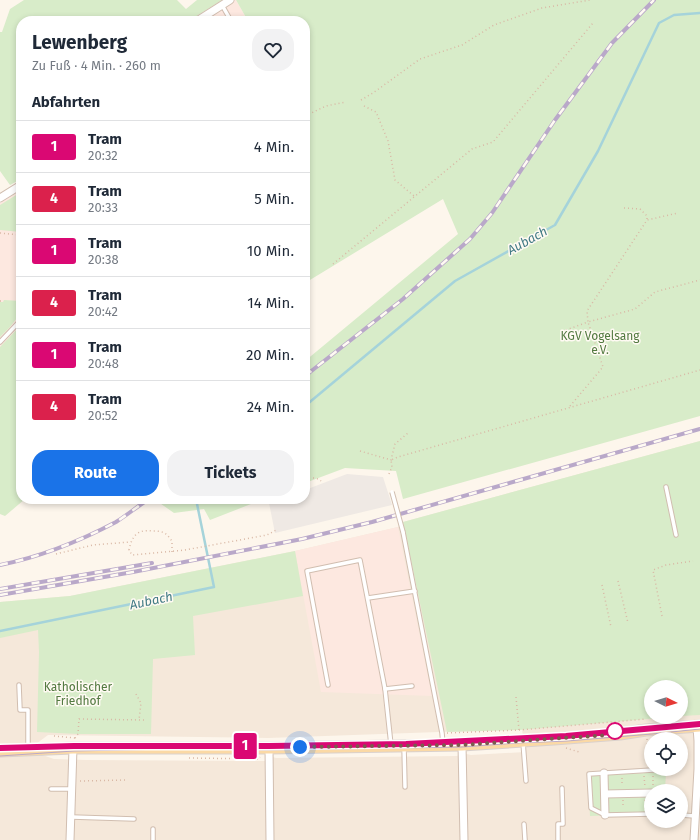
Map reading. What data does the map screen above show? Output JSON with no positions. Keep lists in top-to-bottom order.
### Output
{
  "water": ["Aubach"],
  "parks": ["KGV Vogelsang e.V.", "Katholischer Friedhof"],
  "lines": ["tram line 1"],
  "north": "right",
  "page": {
    "on_map": "1",
    "heading": [
      ["Lewenberg", "Zu Fuß · 4 Min. · 260 m"],
      "Abfahrten"
    ],
    "list": [
      {
        "mark": "1",
        "name": "Tram",
        "note": "20:32",
        "value": "4 Min."
      },
      {
        "mark": "4",
        "name": "Tram",
        "note": "20:33",
        "value": "5 Min."
      },
      {
        "mark": "1",
        "name": "Tram",
        "note": "20:38",
        "value": "10 Min."
      },
      {
        "mark": "4",
        "name": "Tram",
        "note": "20:42",
        "value": "14 Min."
      },
      {
        "mark": "1",
        "name": "Tram",
        "note": "20:48",
        "value": "20 Min."
      },
      {
        "mark": "4",
        "name": "Tram",
        "note": "20:52",
        "value": "24 Min."
      }
    ],
    "buttons": ["Route", "Tickets"]
  }
}
